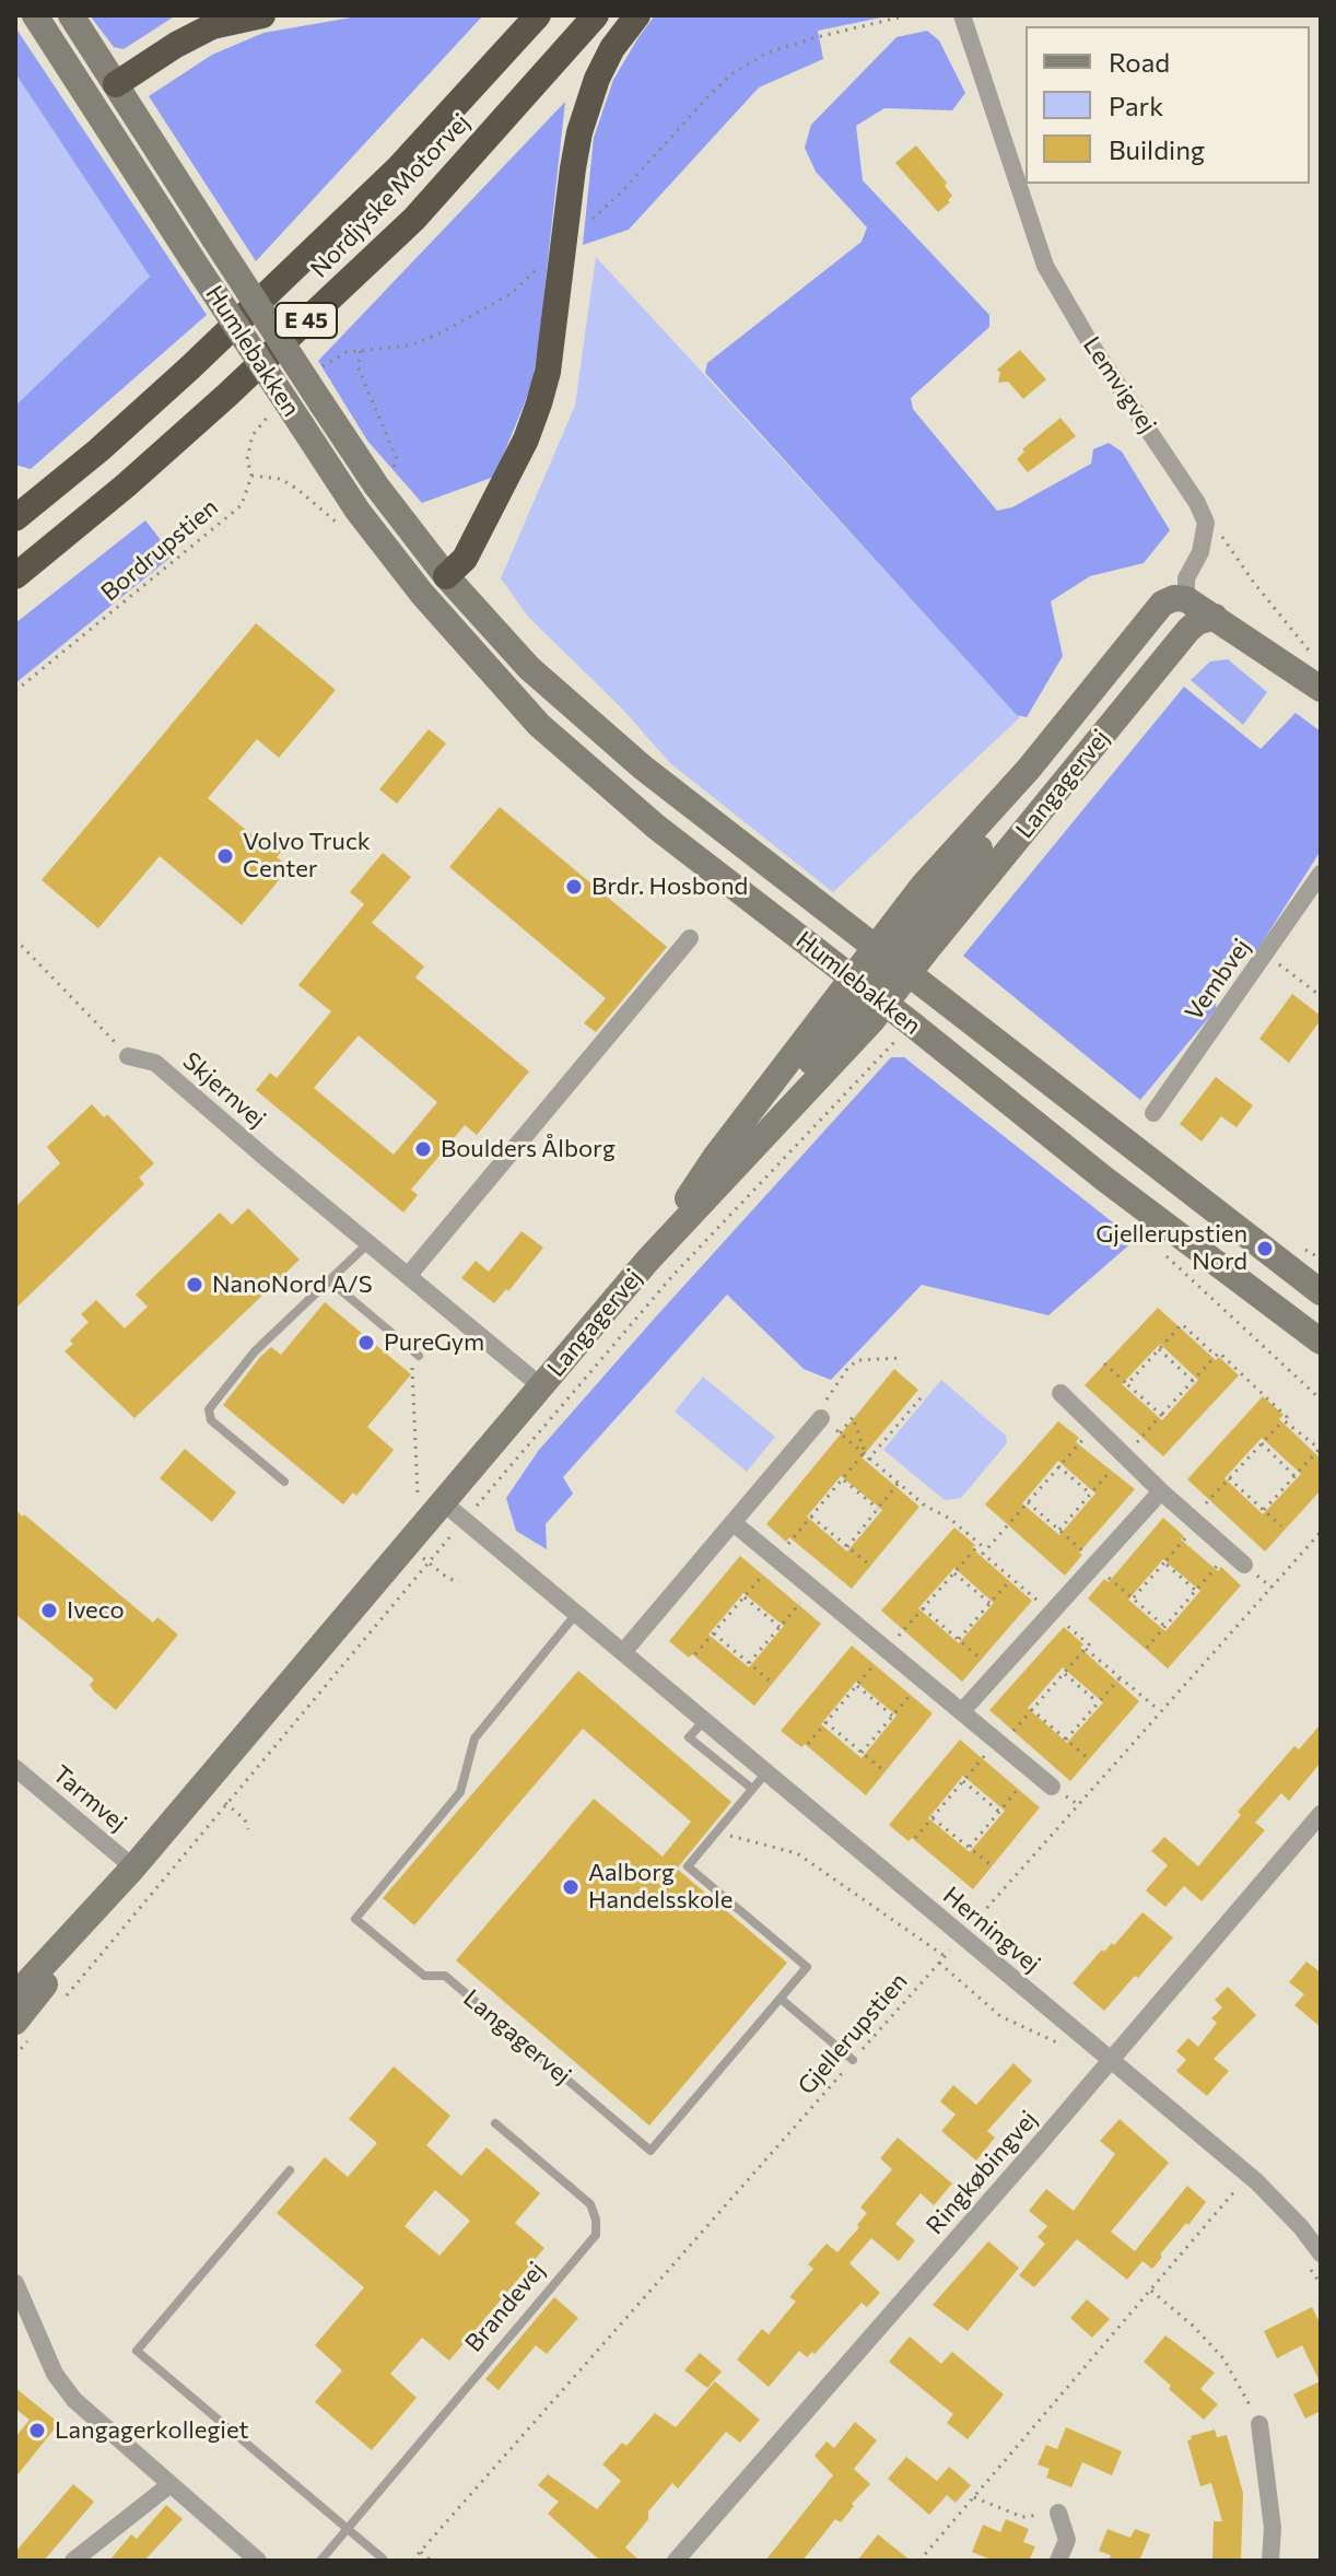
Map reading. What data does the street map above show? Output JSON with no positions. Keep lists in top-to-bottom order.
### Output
{
  "streets": {
    "highway": ["Nordjyske Motorvej", "E 45"],
    "street": [
      "Humlebakken",
      "Lemvigvej",
      "Langagervej",
      "Vembvej",
      "Skjernvej",
      "Tarmvej",
      "Herningvej",
      "Ringkøbingvej"
    ],
    "lane": ["Brandevej"],
    "path": ["Bordrupstien", "Gjellerupstien"]
  },
  "crossings": [
    ["Humlebakken", "Langagervej"],
    ["Langagervej", "Skjernvej"],
    ["Langagervej", "Tarmvej"],
    ["Langagervej", "Herningvej"],
    ["Herningvej", "Gjellerupstien"],
    ["Herningvej", "Ringkøbingvej"]
  ],
  "places": [
    "Volvo Truck Center",
    "Brdr. Hosbond",
    "Boulders Ålborg",
    "Gjellerupstien Nord",
    "NanoNord A/S",
    "PureGym",
    "Iveco",
    "Aalborg Handelsskole",
    "Langagerkollegiet"
  ],
  "legend": ["Road", "Park", "Building"]
}
